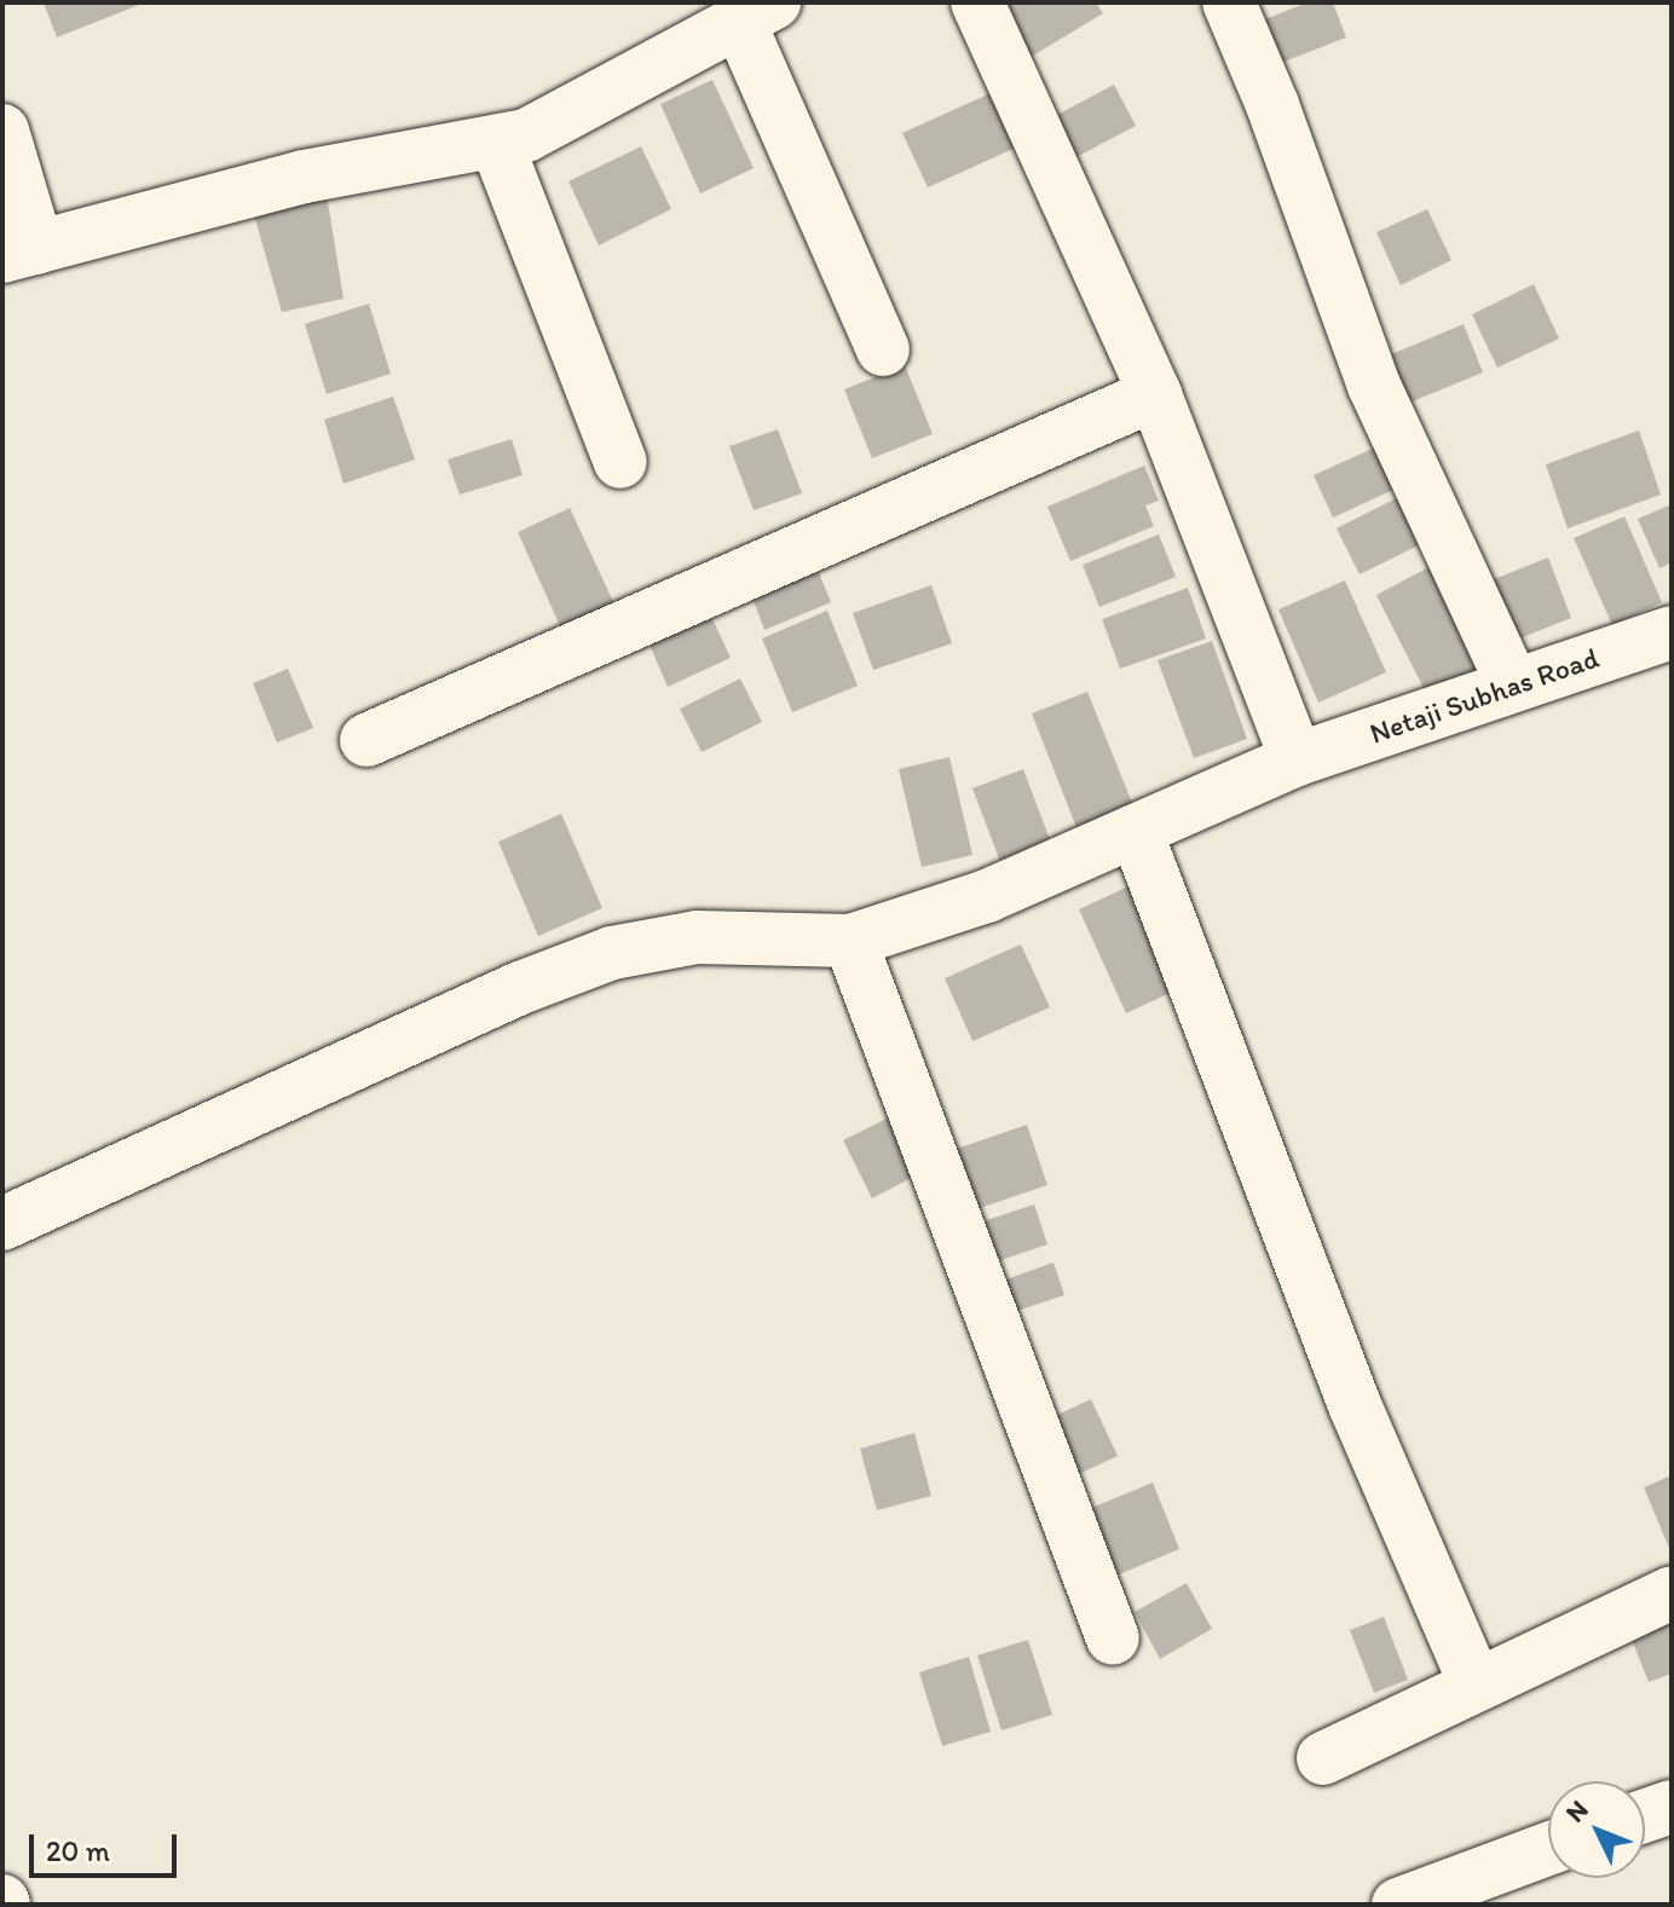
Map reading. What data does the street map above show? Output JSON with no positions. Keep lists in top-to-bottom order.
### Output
{
  "streets": {
    "street": ["Netaji Subhas Road"]
  },
  "scale_bar": "20 m",
  "north": "top left"
}
